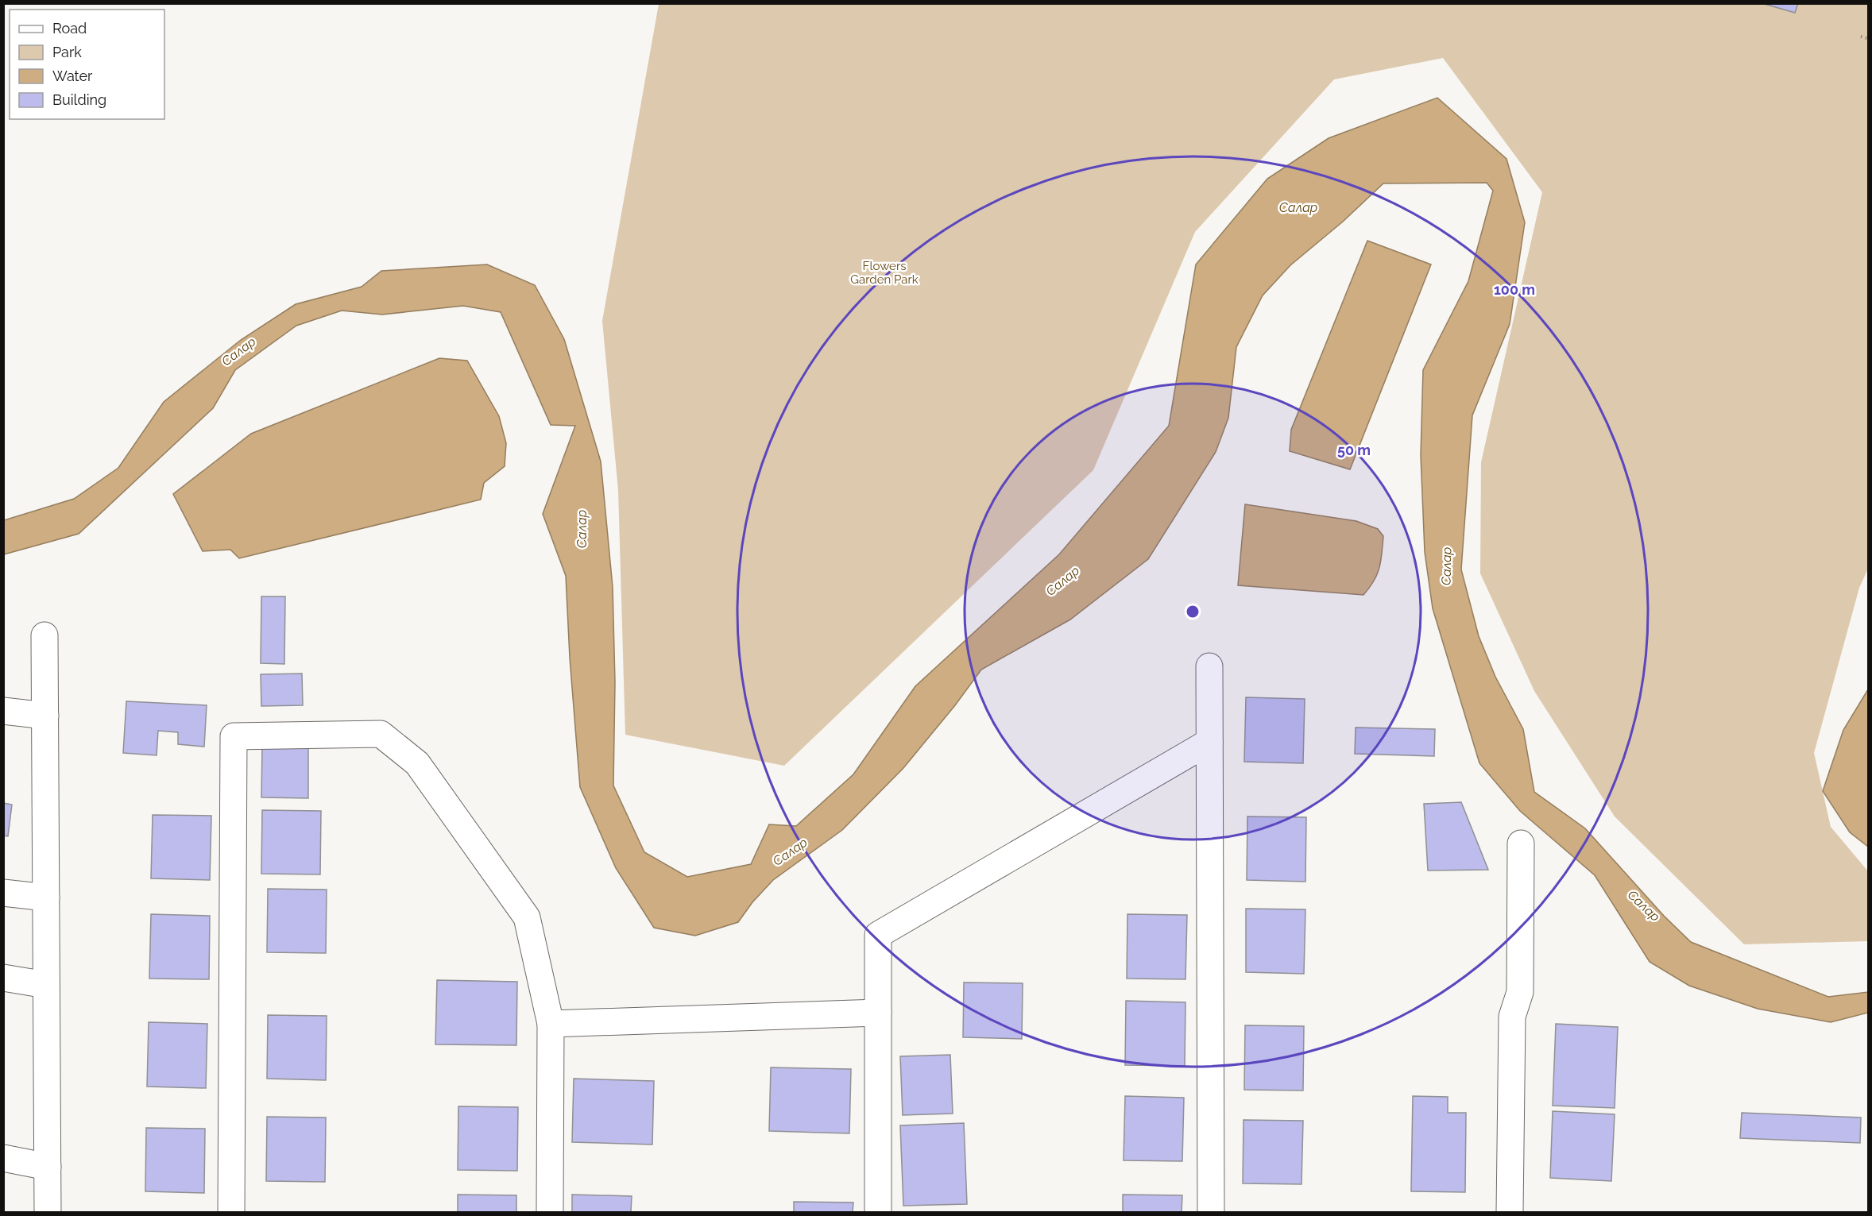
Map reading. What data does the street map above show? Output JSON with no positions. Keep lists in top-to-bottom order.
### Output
{
  "water": ["Салар"],
  "parks": ["Flowers Garden Park"],
  "legend": [
    "Road",
    "Park",
    "Water",
    "Building"
  ],
  "rings": ["100 m", "50 m"]
}
